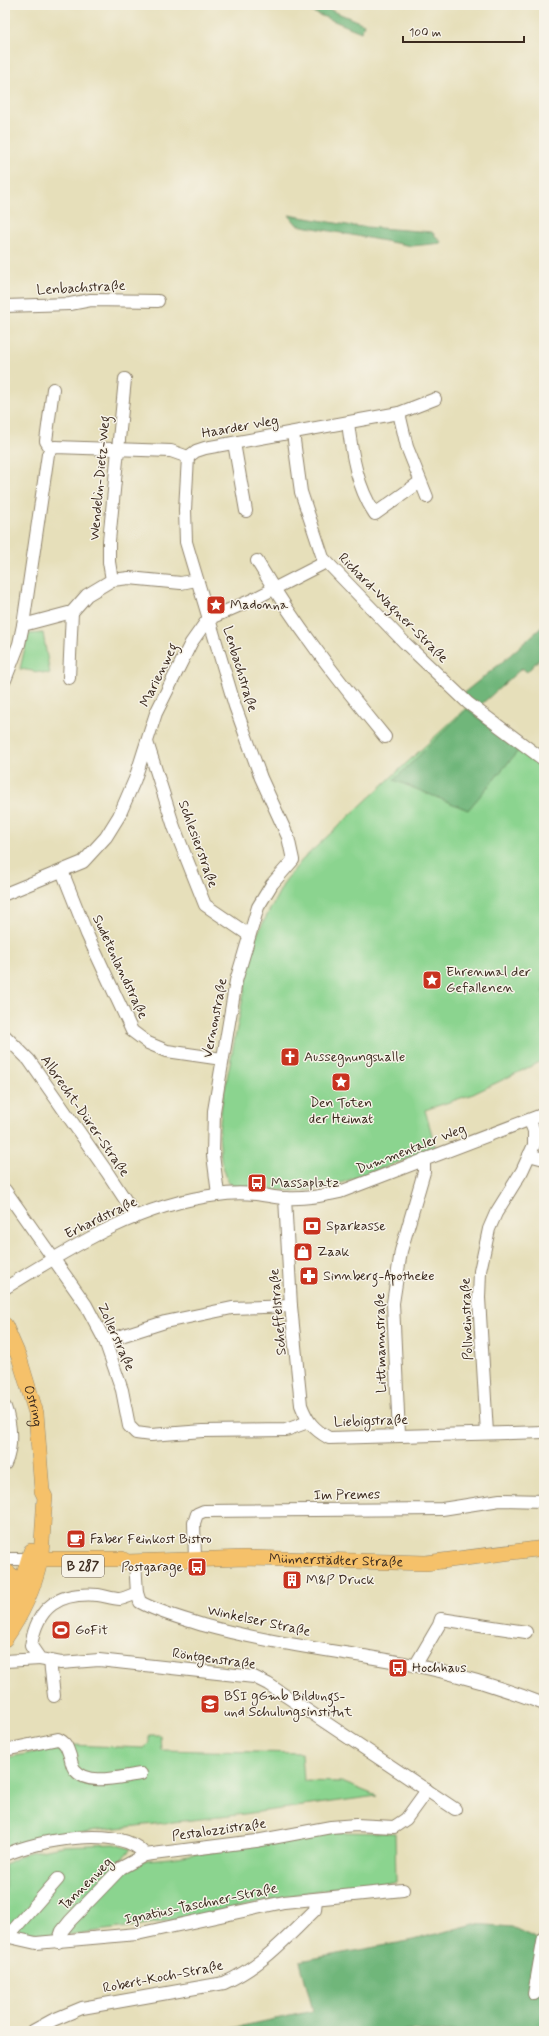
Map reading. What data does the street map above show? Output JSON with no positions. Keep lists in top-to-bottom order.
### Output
{
  "streets": {
    "main road": ["Ostring", "Münnerstädter Straße", "B 287"],
    "street": [
      "Lenbachstraße",
      "Haarder Weg",
      "Wendelin-Dietz-Weg",
      "Richard-Wagner-Straße",
      "Marienweg",
      "Schlesierstraße",
      "Sudetenlandstraße",
      "Vernonstraße",
      "Albrecht-Dürer-Straße",
      "Dummentaler Weg",
      "Erhardstraße",
      "Scheffelstraße",
      "Pollweinstraße",
      "Zollerstraße",
      "Littmannstraße",
      "Liebigstraße",
      "Im Premes",
      "Winkelser Straße",
      "Röntgenstraße",
      "Pestalozzistraße",
      "Tannenweg",
      "Ignatius-Taschner-Straße",
      "Robert-Koch-Straße"
    ]
  },
  "crossings": [
    ["Lenbachstraße", "Haarder Weg"],
    ["Lenbachstraße", "Marienweg"],
    ["Lenbachstraße", "Vernonstraße"],
    ["Haarder Weg", "Richard-Wagner-Straße"],
    ["Richard-Wagner-Straße", "Marienweg"],
    ["Marienweg", "Schlesierstraße"],
    ["Marienweg", "Sudetenlandstraße"],
    ["Schlesierstraße", "Vernonstraße"],
    ["Sudetenlandstraße", "Vernonstraße"],
    ["Vernonstraße", "Erhardstraße"],
    ["Albrecht-Dürer-Straße", "Erhardstraße"],
    ["Dummentaler Weg", "Scheffelstraße"],
    ["Dummentaler Weg", "Pollweinstraße"],
    ["Dummentaler Weg", "Littmannstraße"],
    ["Erhardstraße", "Zollerstraße"],
    ["Scheffelstraße", "Zollerstraße"],
    ["Scheffelstraße", "Liebigstraße"],
    ["Pollweinstraße", "Liebigstraße"],
    ["Zollerstraße", "Liebigstraße"],
    ["Littmannstraße", "Liebigstraße"],
    ["Ostring", "Münnerstädter Straße"],
    ["Im Premes", "Münnerstädter Straße"],
    ["Röntgenstraße", "Pestalozzistraße"],
    ["Pestalozzistraße", "Tannenweg"],
    ["Tannenweg", "Ignatius-Taschner-Straße"],
    ["Ignatius-Taschner-Straße", "Robert-Koch-Straße"]
  ],
  "places": {
    "place": ["Madonna", "Ehrenmal der Gefallenen", "Den Toten der Heimat"],
    "church": ["Aussegnungshalle"],
    "bus stop": ["Massaplatz", "Postgarage", "Hochhaus"],
    "bank": ["Sparkasse"],
    "shop": ["Zaak"],
    "pharmacy": ["Sinnberg-Apotheke"],
    "cafe": ["Faber Feinkost Bistro"],
    "building": ["M&P Druck"],
    "sports": ["GoFit"],
    "school or university": ["BSI gGmb Bildungs- und Schulungsinstitut"]
  },
  "scale_bar": "100 m"
}
